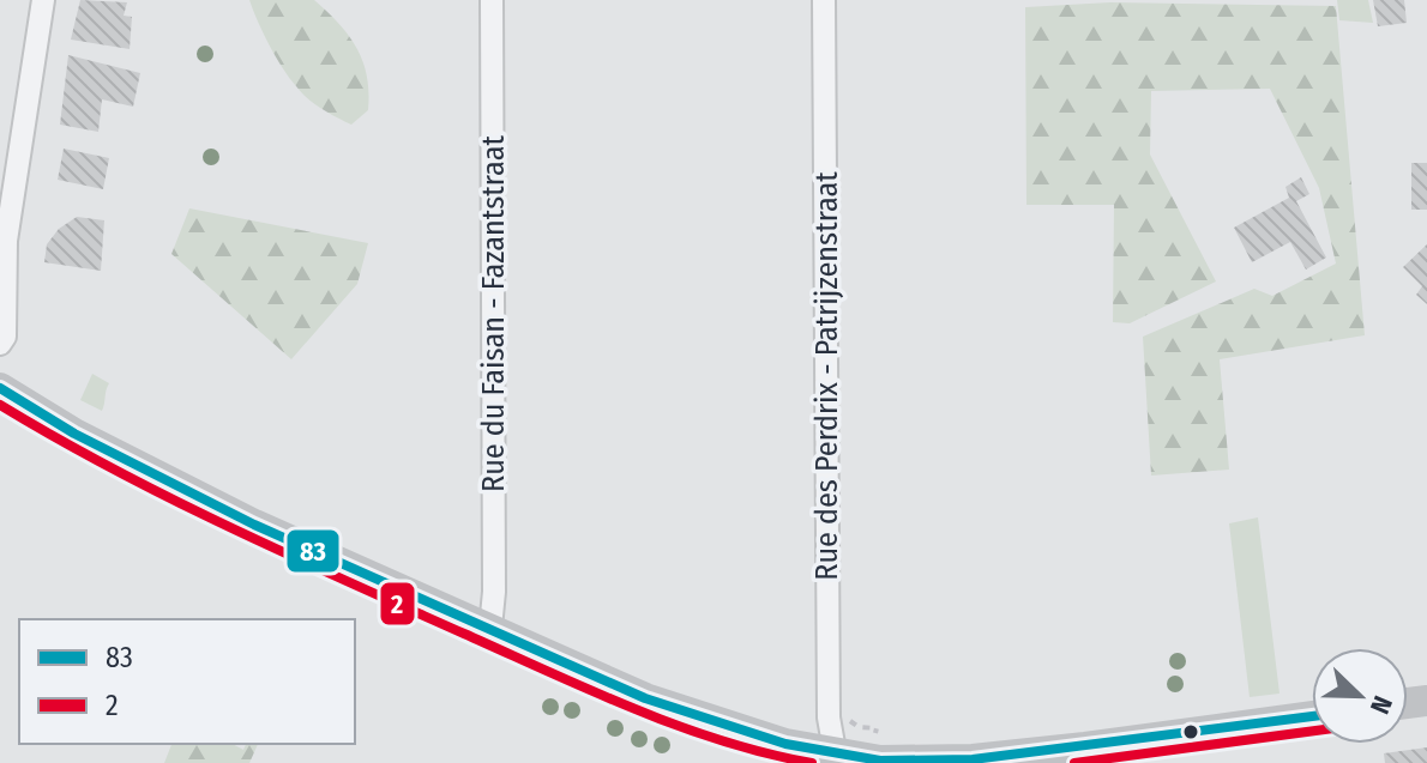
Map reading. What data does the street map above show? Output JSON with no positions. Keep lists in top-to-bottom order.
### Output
{
  "streets": {
    "street": ["Rue du Faisan - Fazantstraat", "Rue des Perdrix - Patrijzenstraat"]
  },
  "lines": ["transit line 83", "transit line 2"],
  "legend": ["83", "2"],
  "north": "bottom right"
}
